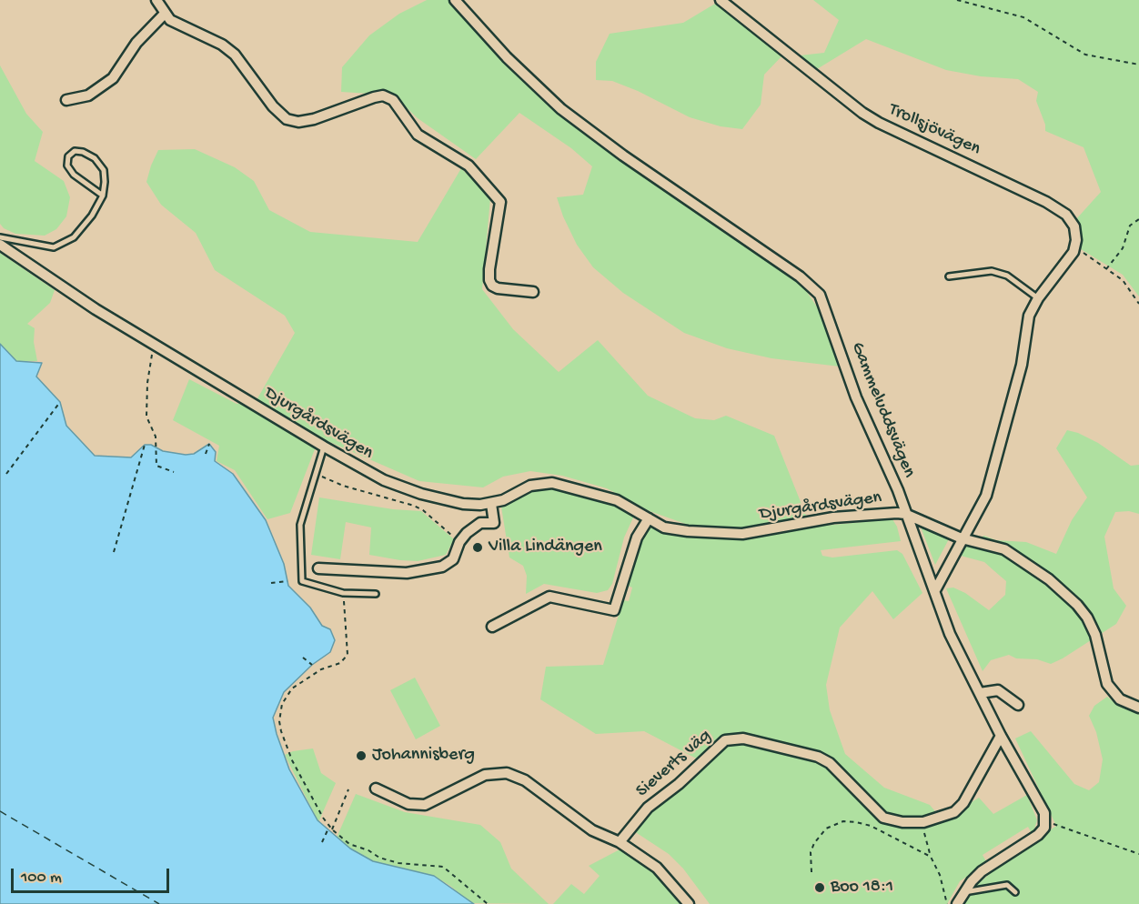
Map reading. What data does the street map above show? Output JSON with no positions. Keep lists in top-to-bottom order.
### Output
{
  "streets": {
    "street": [
      "Trollsjövägen",
      "Gammeluddsvägen",
      "Djurgårdsvägen",
      "Sieverts väg"
    ]
  },
  "crossings": [
    ["Gammeluddsvägen", "Djurgårdsvägen"],
    ["Gammeluddsvägen", "Sieverts väg"]
  ],
  "places": ["Villa Lindängen", "Johannisberg", "Boo 18:1"],
  "scale_bar": "100 m"
}
